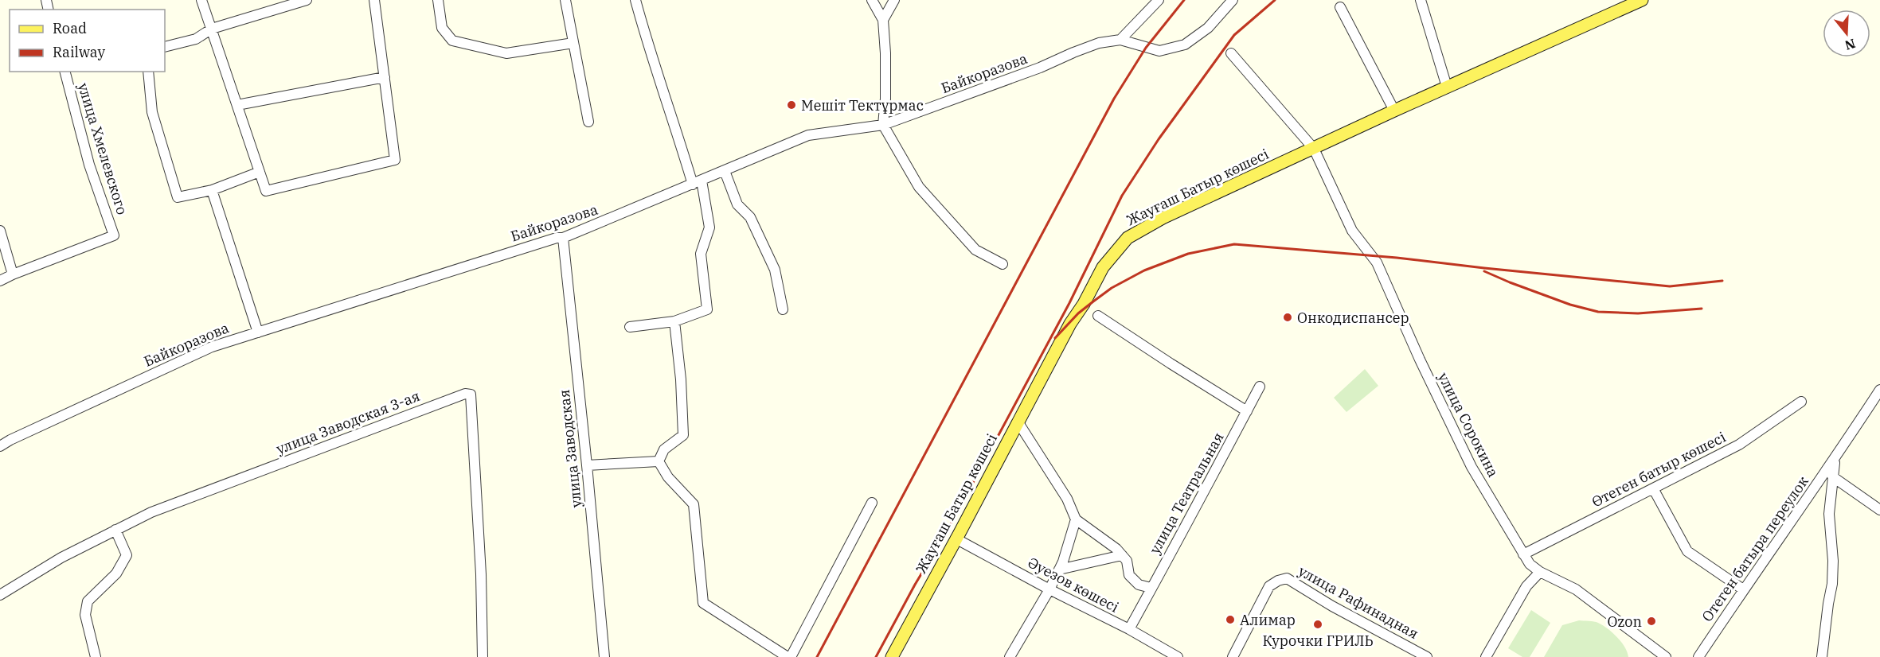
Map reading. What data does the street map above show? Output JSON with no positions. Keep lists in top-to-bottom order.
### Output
{
  "streets": {
    "main road": ["Жауғаш Батыр көшесі"],
    "street": [
      "Байкоразова",
      "улица Хмелевского",
      "улица Заводская 3-ая",
      "улица Сорокина",
      "улица Заводская",
      "Өтеген батыр көшесі",
      "улица Театральная",
      "Отеген батыра переулок",
      "Әуезов көшесі",
      "улица Рафинадная"
    ]
  },
  "crossings": [
    ["Байкоразова", "улица Заводская"],
    ["Жауғаш Батыр көшесі", "улица Сорокина"],
    ["Жауғаш Батыр көшесі", "Әуезов көшесі"],
    ["улица Сорокина", "Өтеген батыр көшесі"],
    ["улица Театральная", "Әуезов көшесі"]
  ],
  "places": [
    "Мешіт Тектұрмас",
    "Онкодиспансер",
    "Алимар",
    "Ozon",
    "Курочки ГРИЛЬ"
  ],
  "legend": ["Road", "Railway"],
  "north": "bottom"
}
